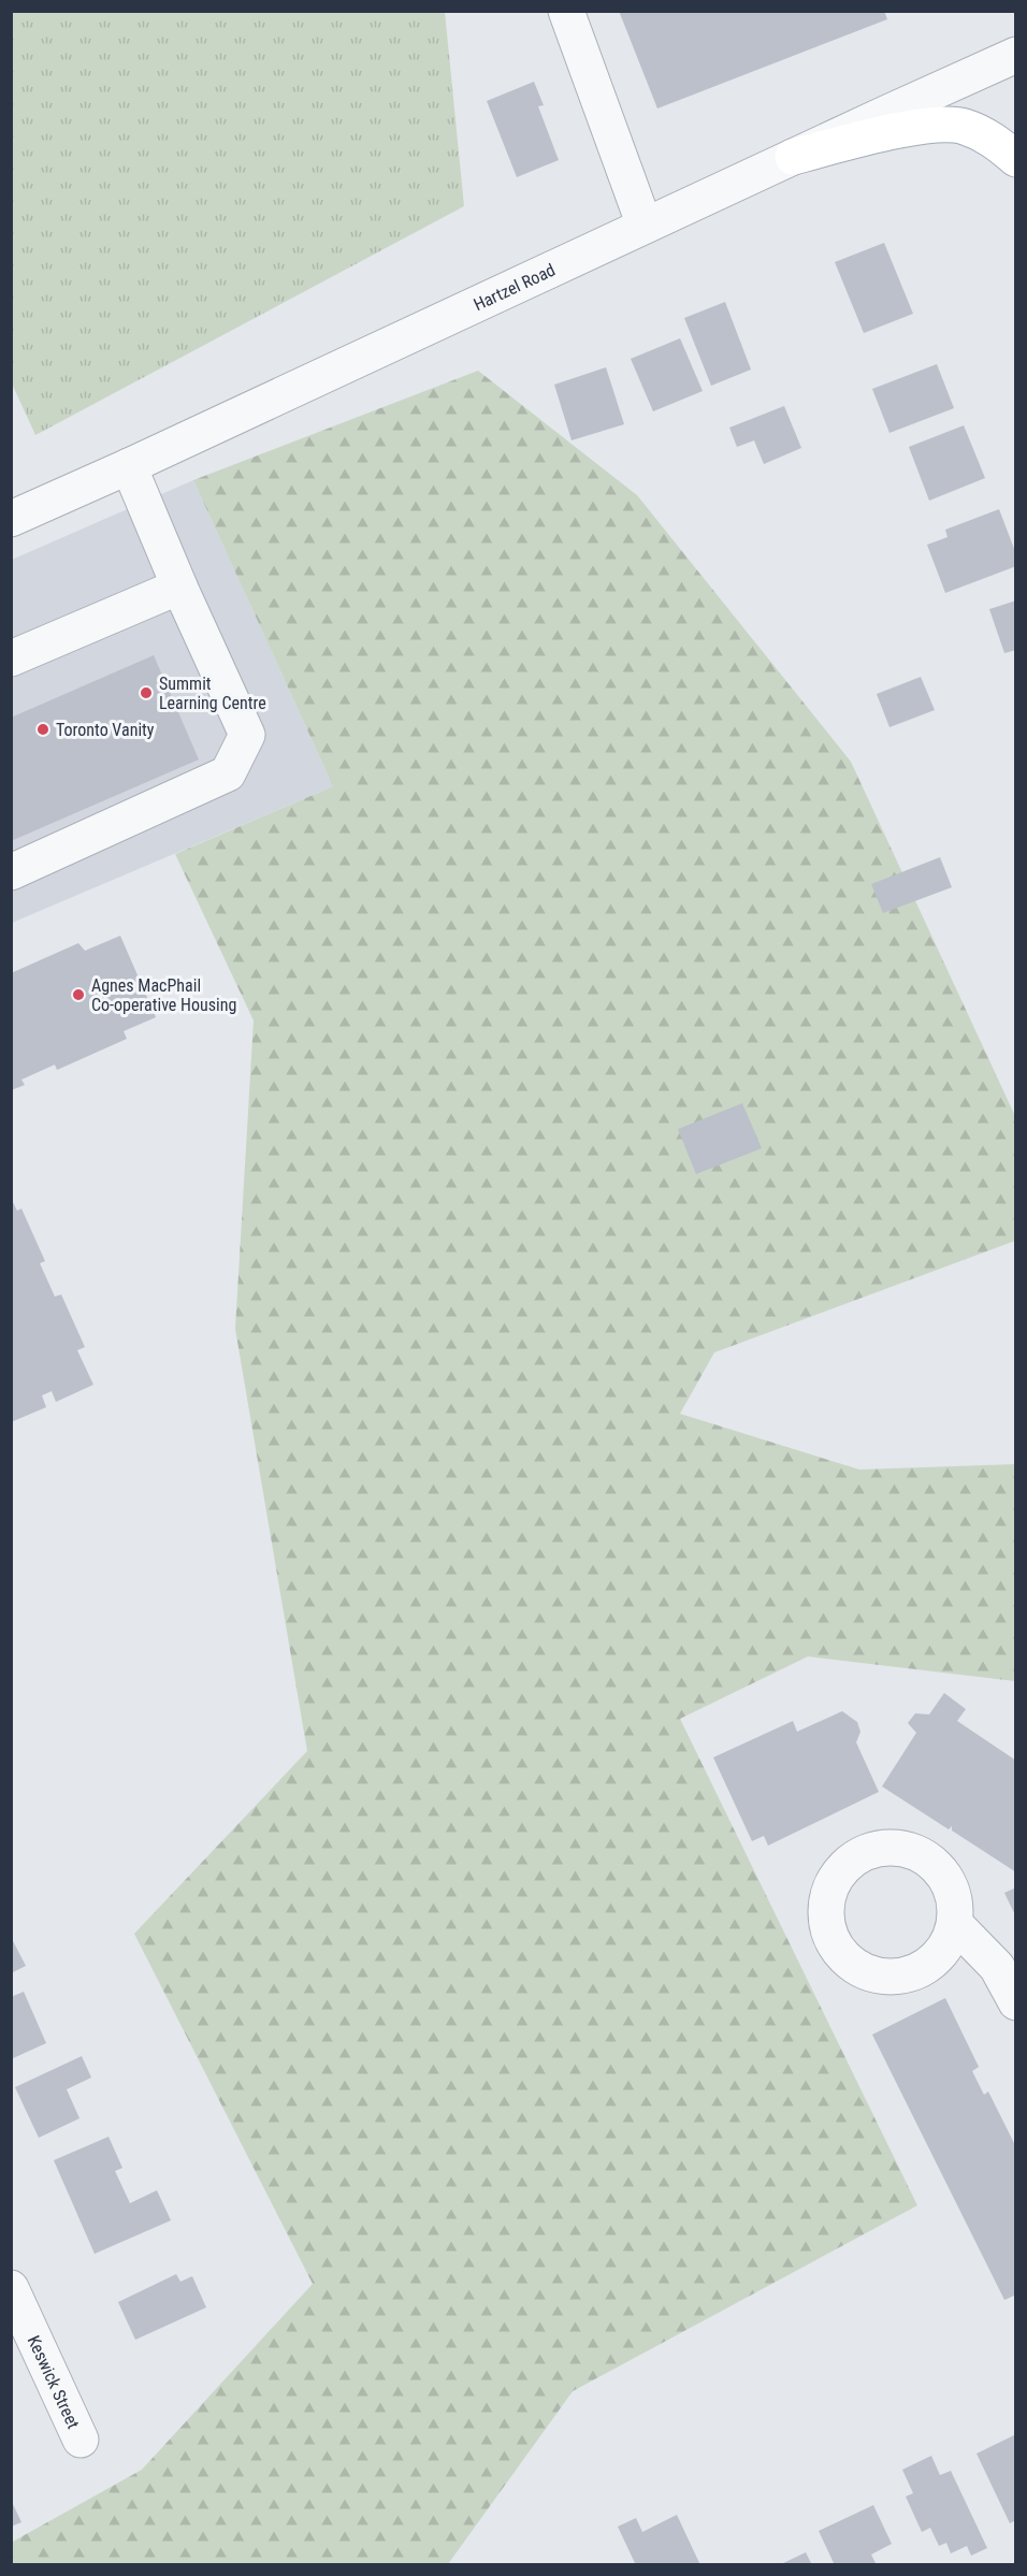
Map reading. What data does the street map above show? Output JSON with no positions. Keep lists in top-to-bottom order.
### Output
{
  "streets": {
    "street": ["Hartzel Road", "Keswick Street"]
  },
  "places": ["Summit Learning Centre", "Toronto Vanity", "Agnes MacPhail Co-operative Housing"]
}
